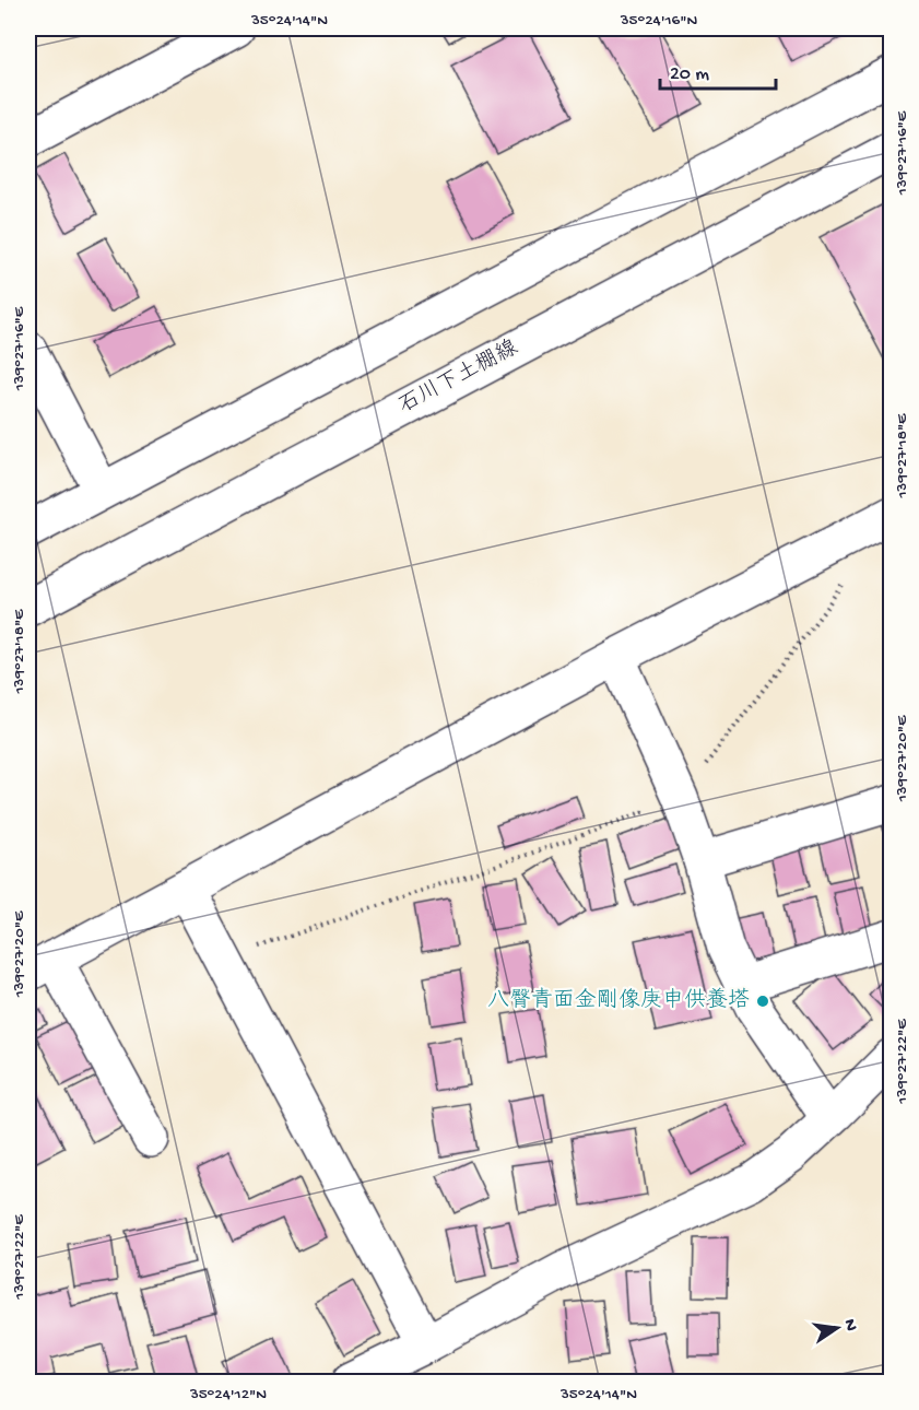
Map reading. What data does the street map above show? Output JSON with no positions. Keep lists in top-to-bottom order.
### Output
{
  "streets": {
    "street": ["石川下土棚線"]
  },
  "places": ["八臀青面金剛像庚申供養塔"],
  "scale_bar": "20 m",
  "north": "right",
  "coordinates": [
    "35°24'14\"N",
    "35°24'16\"N",
    "139°27'16\"E",
    "139°27'18\"E",
    "139°27'20\"E",
    "139°27'22\"E",
    "35°24'12\"N"
  ]
}
